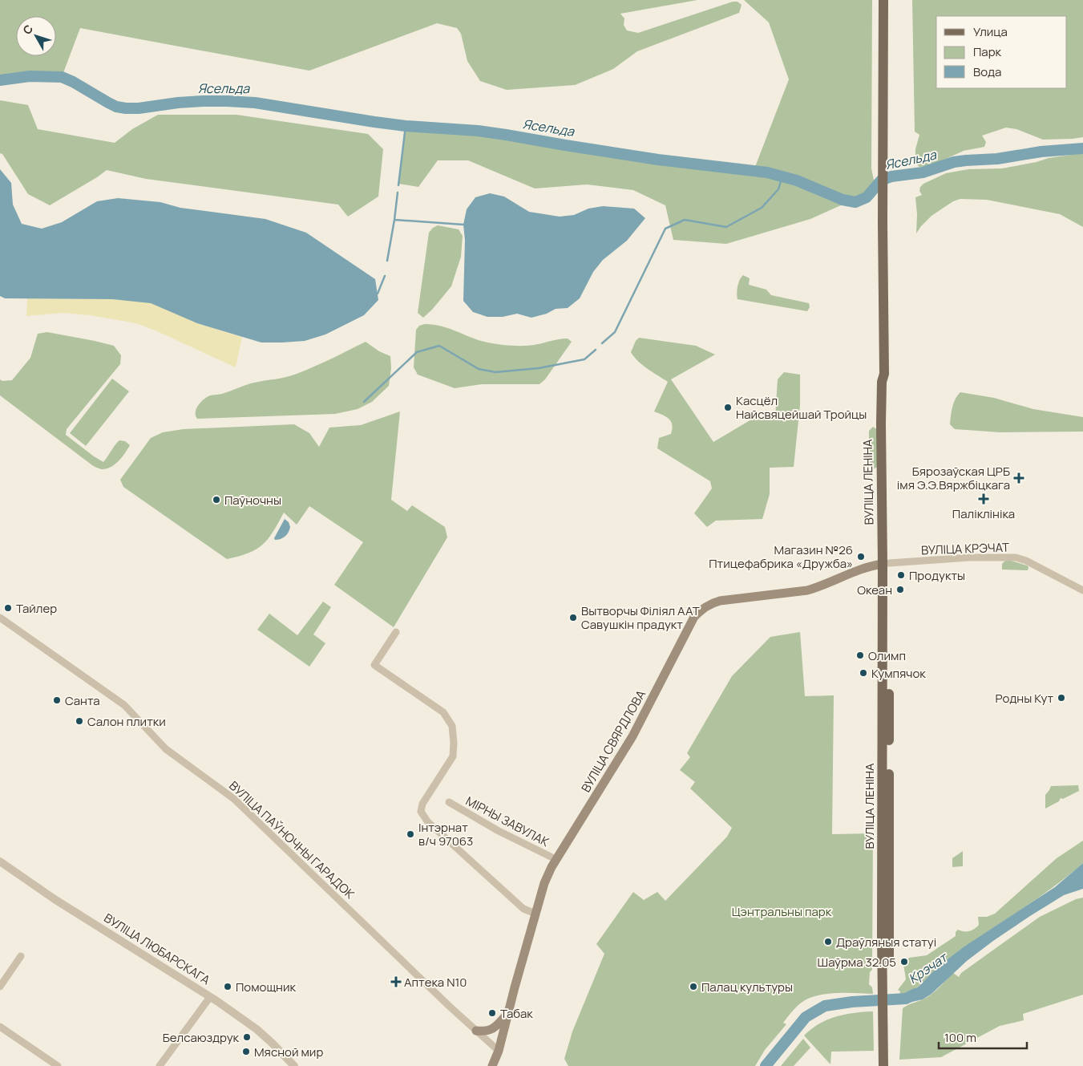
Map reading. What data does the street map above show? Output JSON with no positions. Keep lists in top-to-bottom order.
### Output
{
  "streets": {
    "main road": ["ВУЛІЦА ЛЕНІНА", "ВУЛІЦА СВЯРДЛОВА"],
    "street": [
      "ВУЛІЦА КРЭЧАТ",
      "МІРНЫ ЗАВУЛАК",
      "ВУЛІЦА ПАЎНОЧНЫ ГАРАДОК",
      "ВУЛІЦА ЛЮБАРСКАГА"
    ]
  },
  "crossings": [
    ["ВУЛІЦА ЛЕНІНА", "ВУЛІЦА КРЭЧАТ"],
    ["ВУЛІЦА ЛЕНІНА", "ВУЛІЦА СВЯРДЛОВА"],
    ["ВУЛІЦА КРЭЧАТ", "ВУЛІЦА СВЯРДЛОВА"],
    ["ВУЛІЦА СВЯРДЛОВА", "МІРНЫ ЗАВУЛАК"],
    ["ВУЛІЦА СВЯРДЛОВА", "ВУЛІЦА ПАЎНОЧНЫ ГАРАДОК"]
  ],
  "water": ["Ясельда", "Крэчат"],
  "parks": ["Цэнтральны парк"],
  "places": {
    "other": [
      "Касцёл Найсвяцейшай Тройцы",
      "Паўночны",
      "Магазин №26 Птицефабрика «Дружба»",
      "Продукты",
      "Океан",
      "Тайлер",
      "Вытворчы Філіял ААТ Савушкін прадукт",
      "Олимп",
      "Кумпячок",
      "Родны Кут",
      "Санта",
      "Салон плитки",
      "Інтэрнат в/ч 97063",
      "Драўляныя статуі",
      "Шаўрма 32.05",
      "Помощник",
      "Палац культуры",
      "Табак",
      "Белсаюздрук",
      "Мясной мир"
    ],
    "health": ["Бярозаўская ЦРБ імя Э.Э.Вяржбіцкага", "Паліклініка", "Аптека N10"]
  },
  "legend": ["Улица", "Парк", "Вода"],
  "scale_bar": "100 m",
  "north": "top left"
}
